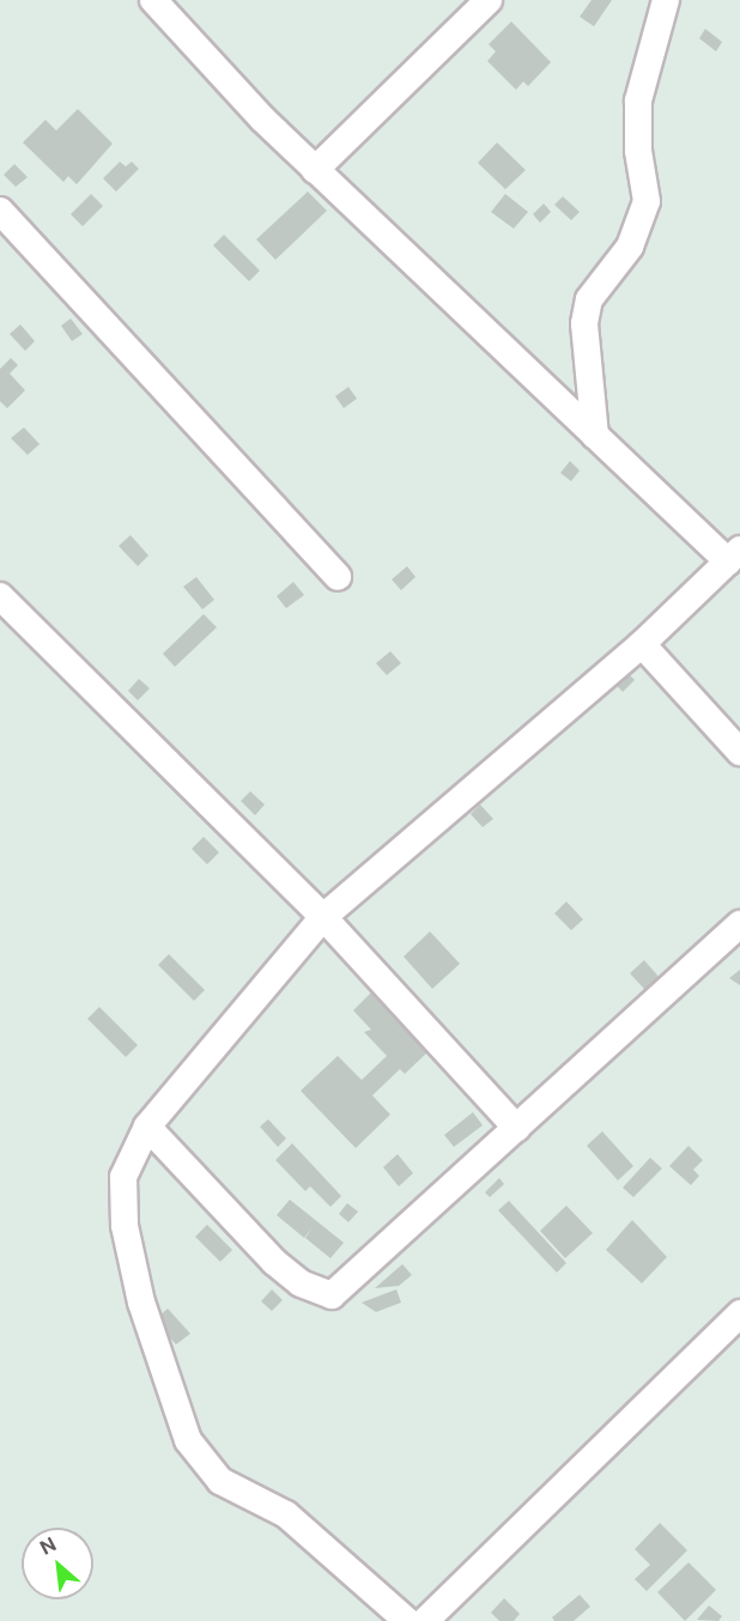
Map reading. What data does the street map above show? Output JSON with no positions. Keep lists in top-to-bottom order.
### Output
{
  "north": "top left"
}
